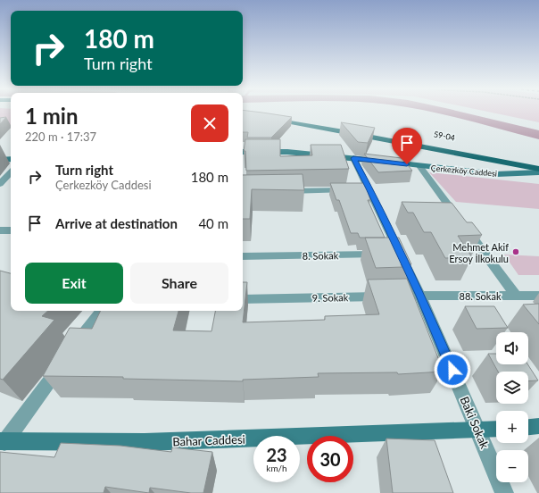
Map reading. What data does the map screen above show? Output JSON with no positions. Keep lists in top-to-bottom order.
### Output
{
  "streets": {
    "main road": ["59-04", "Çerkezköy Caddesi", "Bahar Caddesi"],
    "street": [
      "8. Sokak",
      "88. Sokak",
      "9. Sokak",
      "Baki Sokak"
    ]
  },
  "crossings": [
    ["Çerkezköy Caddesi", "Baki Sokak"],
    ["8. Sokak", "Baki Sokak"],
    ["88. Sokak", "9. Sokak"],
    ["88. Sokak", "Baki Sokak"],
    ["9. Sokak", "Baki Sokak"],
    ["Baki Sokak", "Bahar Caddesi"]
  ],
  "places": ["Mehmet Akif Ersoy İlkokulu"],
  "page": {
    "turn": ["180 m", "Turn right"],
    "heading": ["1 min", "220 m · 17:37"],
    "list": [
      {
        "name": "Turn right",
        "note": "Çerkezköy Caddesi",
        "value": "180 m"
      },
      {
        "name": "Arrive at destination",
        "value": "40 m"
      }
    ],
    "buttons": ["Exit", "Share"],
    "map_buttons": ["+", "−"],
    "speed": "23 km/h",
    "limit": "30"
  }
}
